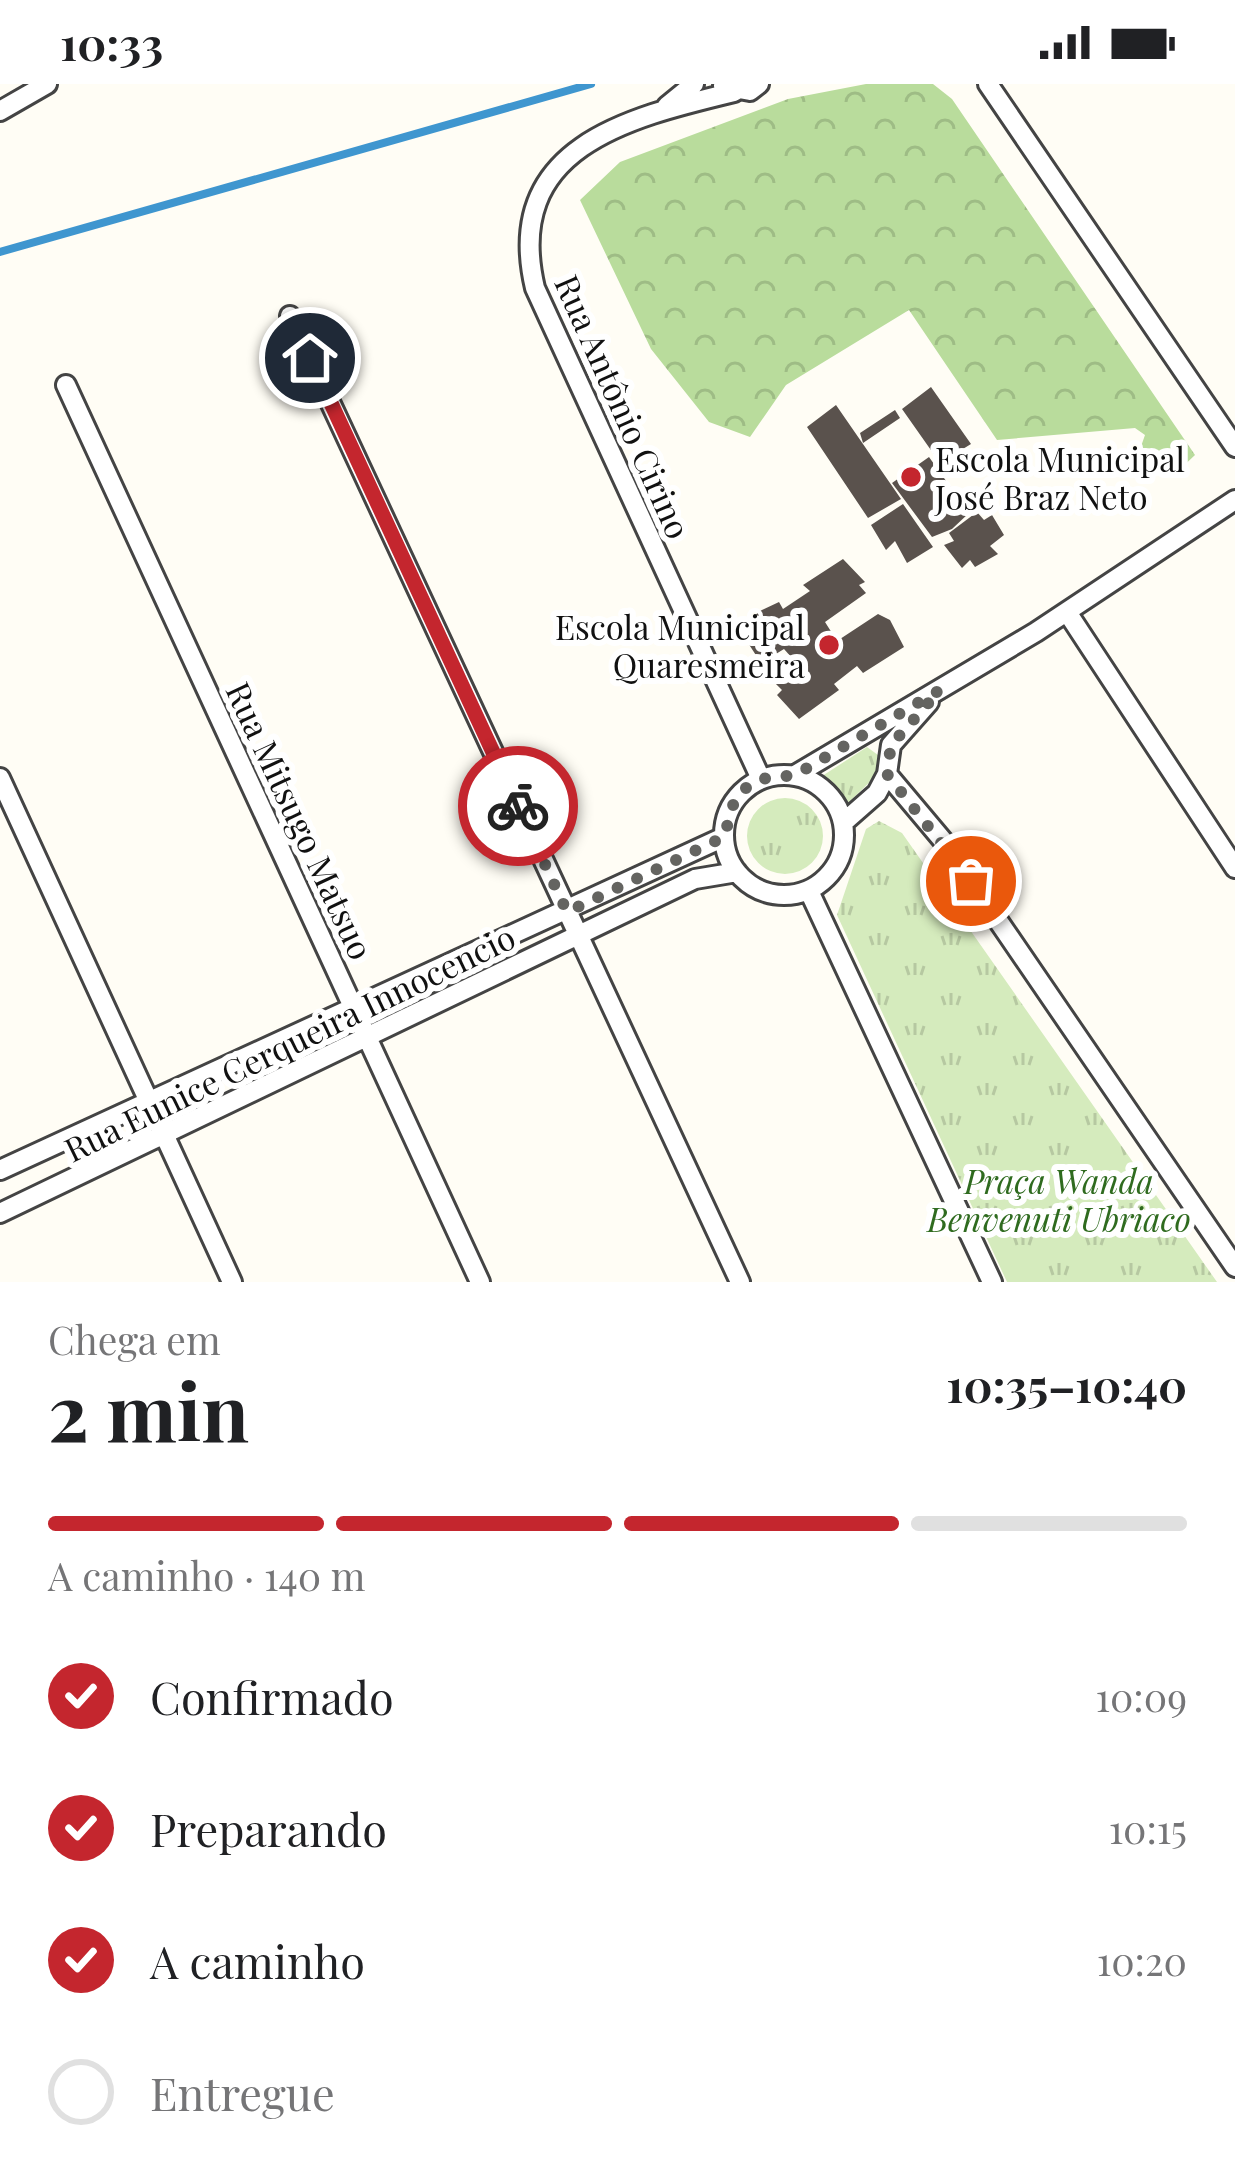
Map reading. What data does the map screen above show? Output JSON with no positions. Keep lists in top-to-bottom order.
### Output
{
  "streets": {
    "street": ["Rua Antônio Cirino", "Rua Mitsugo Matsuo", "Rua Eunice Cerqueira Innocencio"]
  },
  "crossings": [
    ["Rua Antônio Cirino", "Rua Eunice Cerqueira Innocencio"],
    ["Rua Mitsugo Matsuo", "Rua Eunice Cerqueira Innocencio"]
  ],
  "parks": ["Praça Wanda Benvenuti Ubriaco"],
  "places": ["Escola Municipal José Braz Neto", "Escola Municipal Quaresmeira"],
  "page": {
    "status": "10:33",
    "heading": ["2 min", "Chega em", "10:35–10:40"],
    "bar": "A caminho · 140 m",
    "list": [
      ["Confirmado", "10:09"],
      ["Preparando", "10:15"],
      ["A caminho", "10:20"],
      "Entregue"
    ]
  }
}
